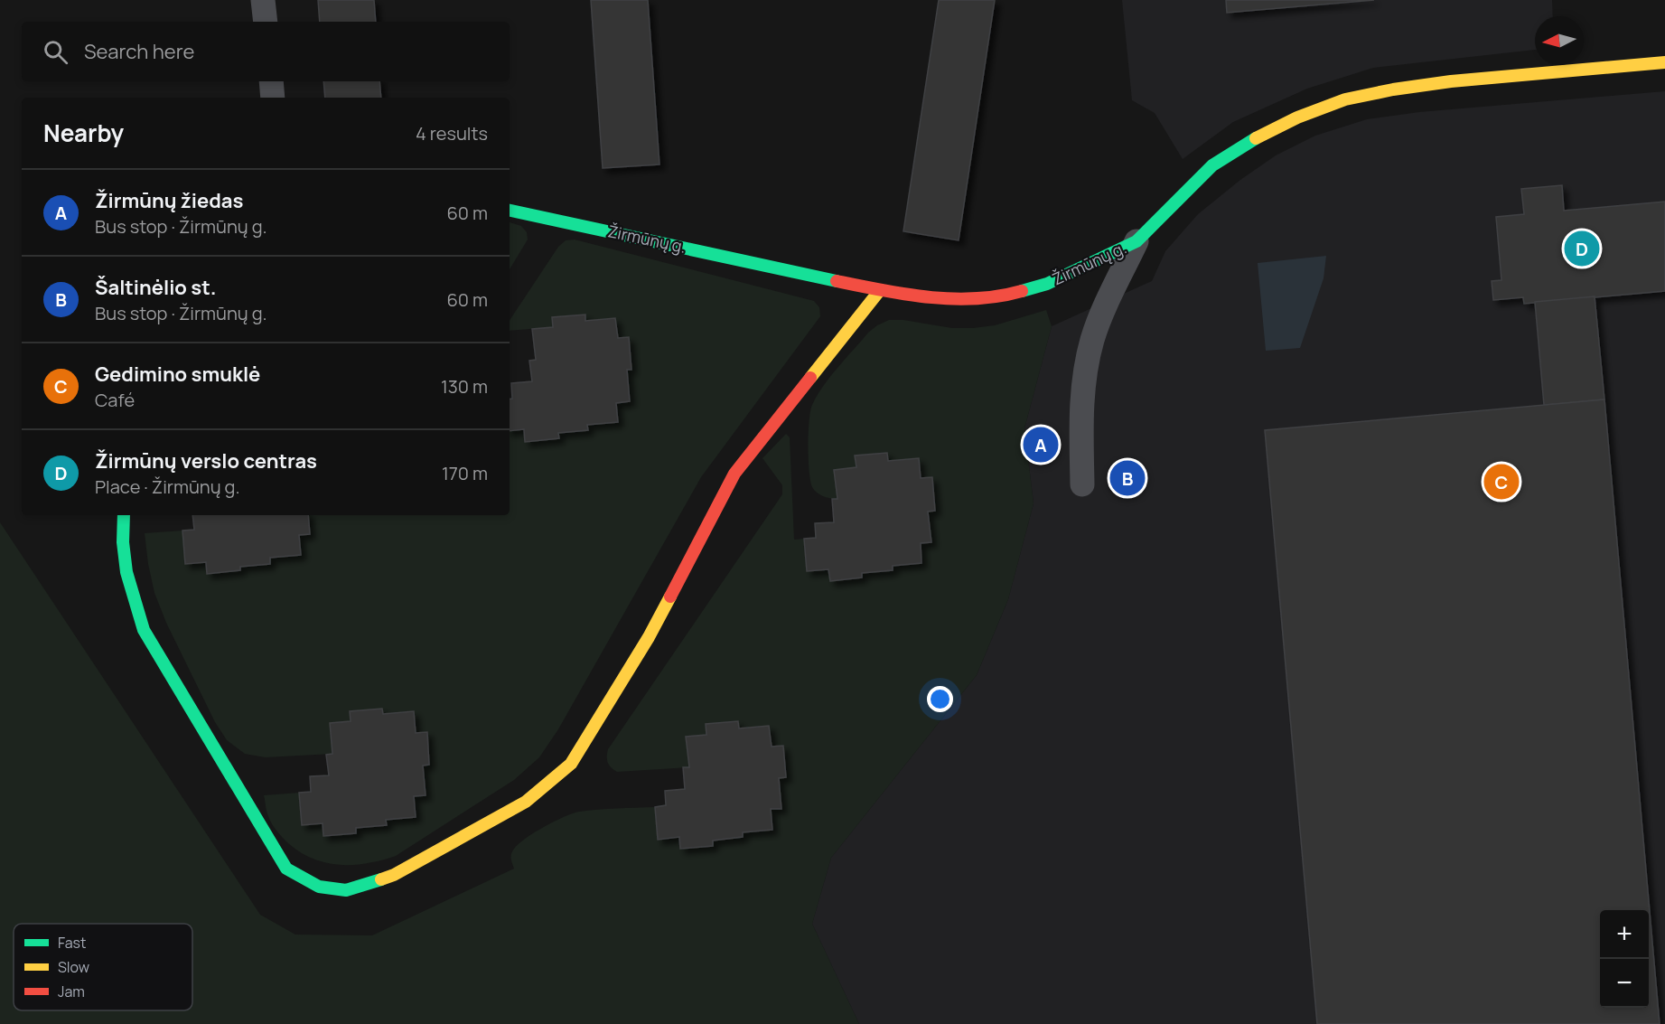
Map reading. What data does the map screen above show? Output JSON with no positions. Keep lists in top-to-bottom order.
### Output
{
  "streets": {
    "street": ["Žirmūnų g."]
  },
  "legend": ["Fast", "Slow", "Jam"],
  "north": "left",
  "page": {
    "search": "Search here",
    "heading": ["Nearby", "4 results"],
    "list": [
      {
        "mark": "A",
        "name": "Žirmūnų žiedas",
        "note": "Bus stop · Žirmūnų g.",
        "value": "60 m"
      },
      {
        "mark": "B",
        "name": "Šaltinėlio st.",
        "note": "Bus stop · Žirmūnų g.",
        "value": "60 m"
      },
      {
        "mark": "C",
        "name": "Gedimino smuklė",
        "note": "Café",
        "value": "130 m"
      },
      {
        "mark": "D",
        "name": "Žirmūnų verslo centras",
        "note": "Place · Žirmūnų g.",
        "value": "170 m"
      }
    ],
    "pins": [
      "D",
      "A",
      "B",
      "C"
    ],
    "map_buttons": ["+", "−"]
  }
}
